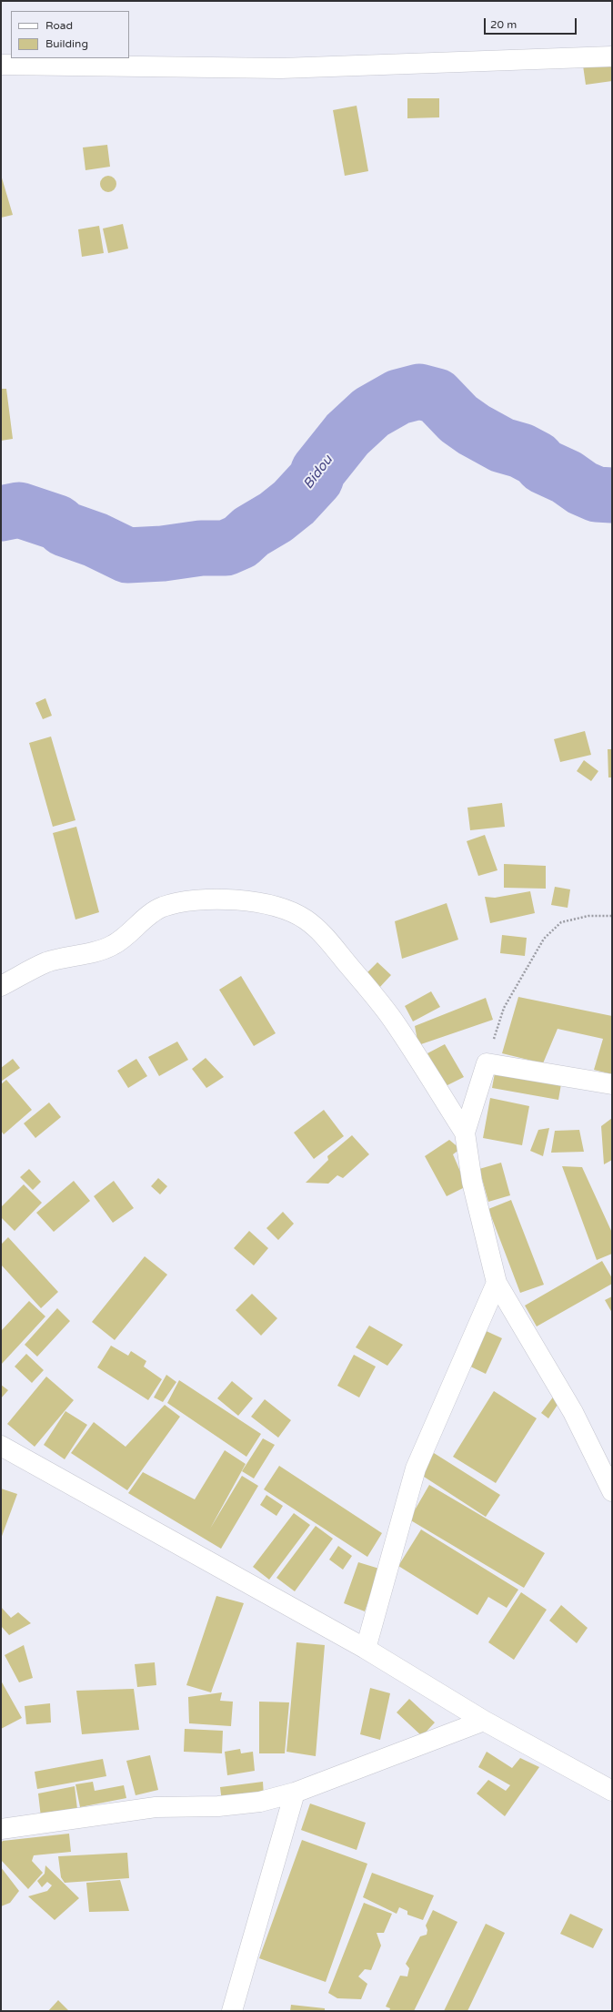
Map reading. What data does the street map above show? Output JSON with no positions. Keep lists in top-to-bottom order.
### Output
{
  "water": ["Bidou"],
  "legend": ["Road", "Building"],
  "scale_bar": "20 m"
}
